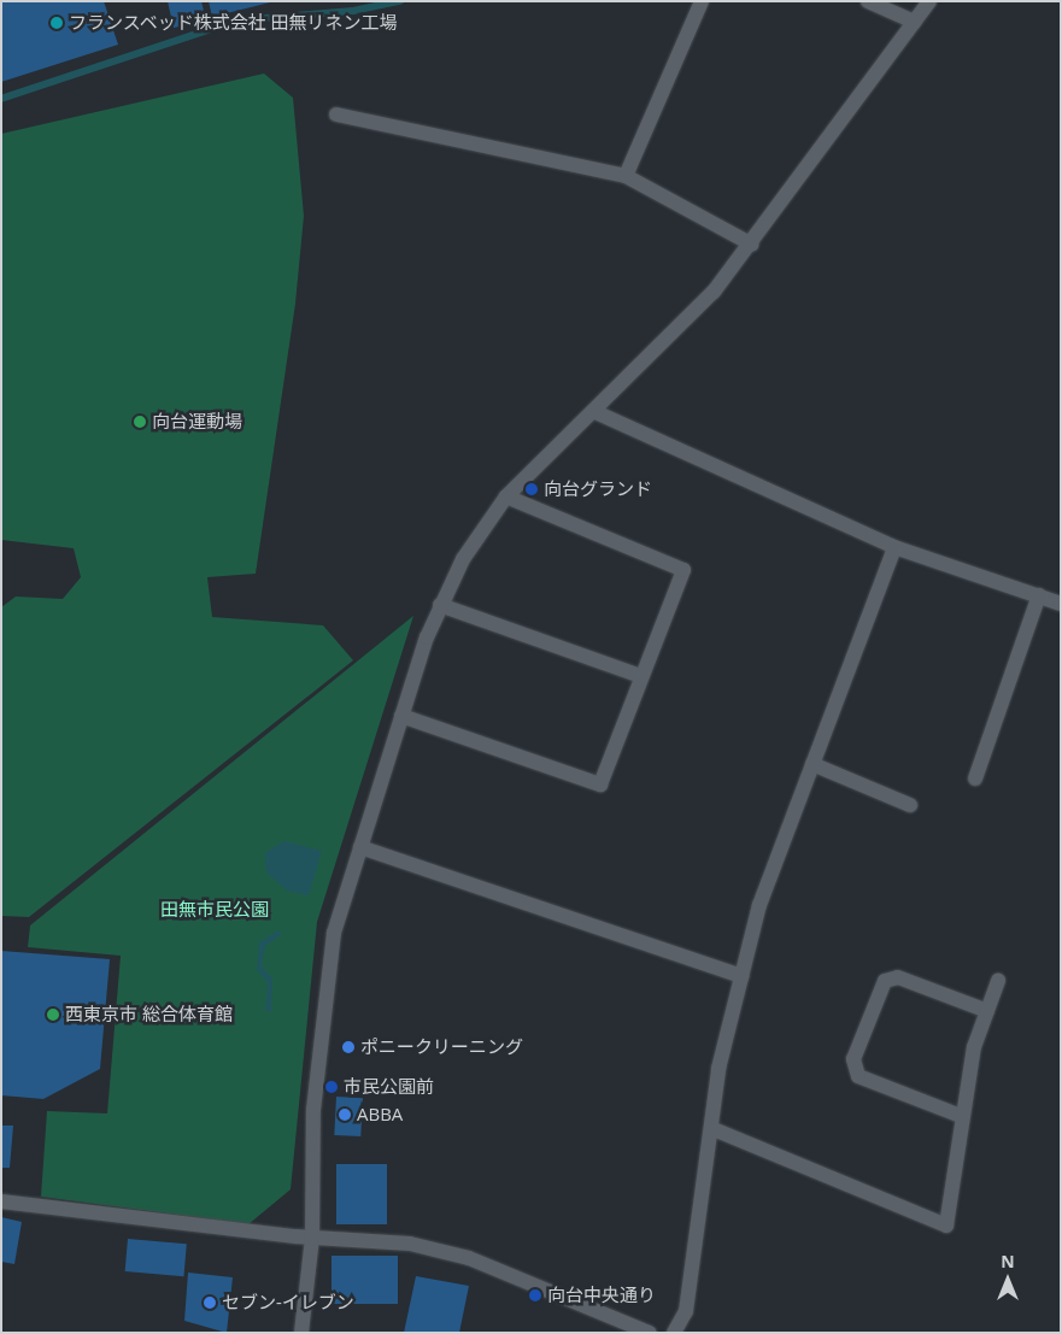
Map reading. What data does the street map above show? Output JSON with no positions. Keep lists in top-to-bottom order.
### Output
{
  "parks": ["田無市民公園"],
  "places": [
    "フランスベッド株式会社 田無リネン工場",
    "向台運動場",
    "向台グランド",
    "西東京市 総合体育館",
    "ポニークリーニング",
    "市民公園前",
    "ABBA",
    "向台中央通り",
    "セブン-イレブン"
  ],
  "north": "top"
}
